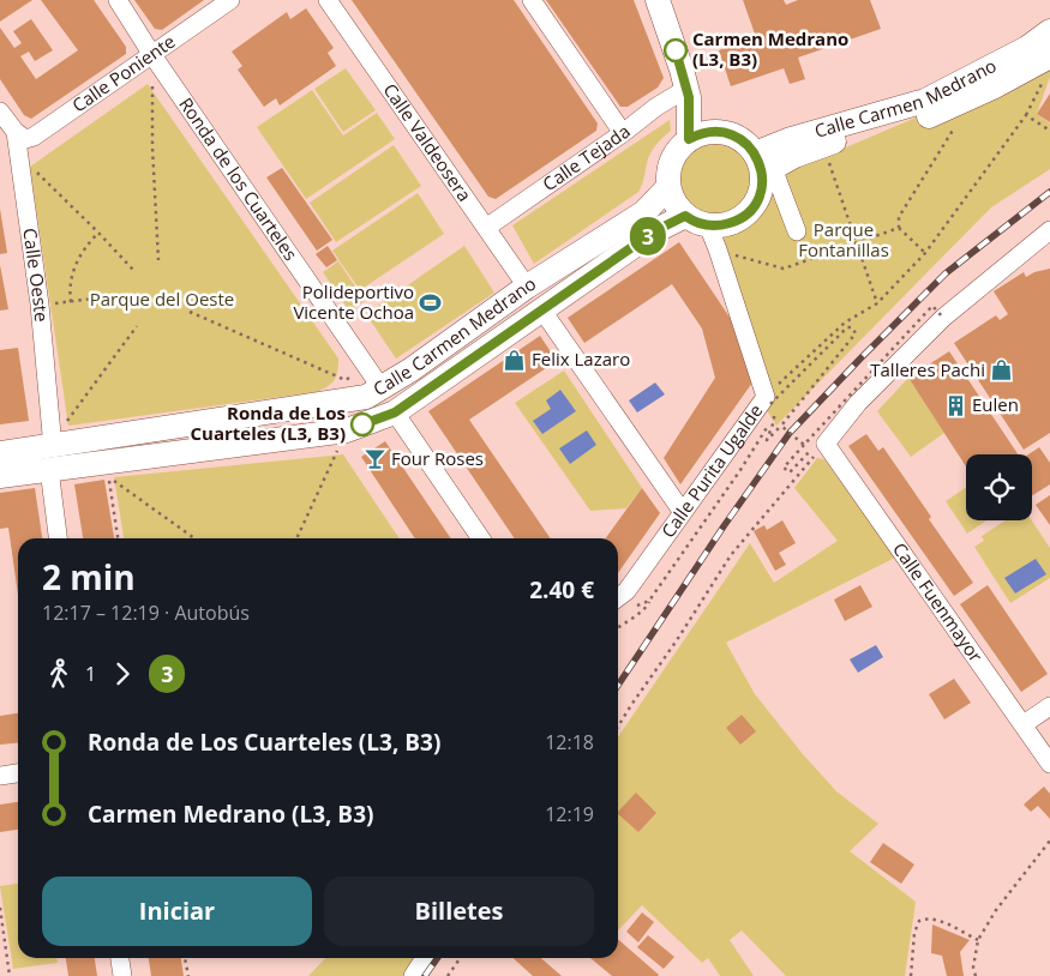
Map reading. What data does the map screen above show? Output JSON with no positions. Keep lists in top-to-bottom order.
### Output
{
  "streets": {
    "main road": ["Calle Carmen Medrano"],
    "street": [
      "Calle Poniente",
      "Calle Valdeosera",
      "Calle Tejada",
      "Ronda de los Cuarteles",
      "Calle Oeste",
      "Calle Purita Ugalde",
      "Calle Fuenmayor"
    ]
  },
  "crossings": [
    ["Calle Poniente", "Ronda de los Cuarteles"],
    ["Calle Poniente", "Calle Oeste"],
    ["Calle Carmen Medrano", "Calle Valdeosera"],
    ["Calle Carmen Medrano", "Ronda de los Cuarteles"],
    ["Calle Carmen Medrano", "Calle Oeste"],
    ["Calle Carmen Medrano", "Calle Purita Ugalde"],
    ["Calle Valdeosera", "Calle Tejada"]
  ],
  "parks": ["Parque Fontanillas", "Parque del Oeste"],
  "places": {
    "other": ["Carmen Medrano (L3, B3)", "Ronda de Los Cuarteles (L3, B3)"],
    "sports": ["Polideportivo Vicente Ochoa"],
    "shop": ["Felix Lazaro", "Talleres Pachi"],
    "building": ["Eulen"],
    "bar": ["Four Roses"]
  },
  "lines": ["bus line 3"],
  "page": {
    "on_map": "3",
    "heading": ["2 min", "12:17 – 12:19 · Autobús", "2.40 €"],
    "legs": ["1", "3"],
    "list": [
      {
        "name": "Ronda de Los Cuarteles (L3, B3)",
        "value": "12:18"
      },
      {
        "name": "Carmen Medrano (L3, B3)",
        "value": "12:19"
      }
    ],
    "buttons": ["Iniciar", "Billetes"]
  }
}
